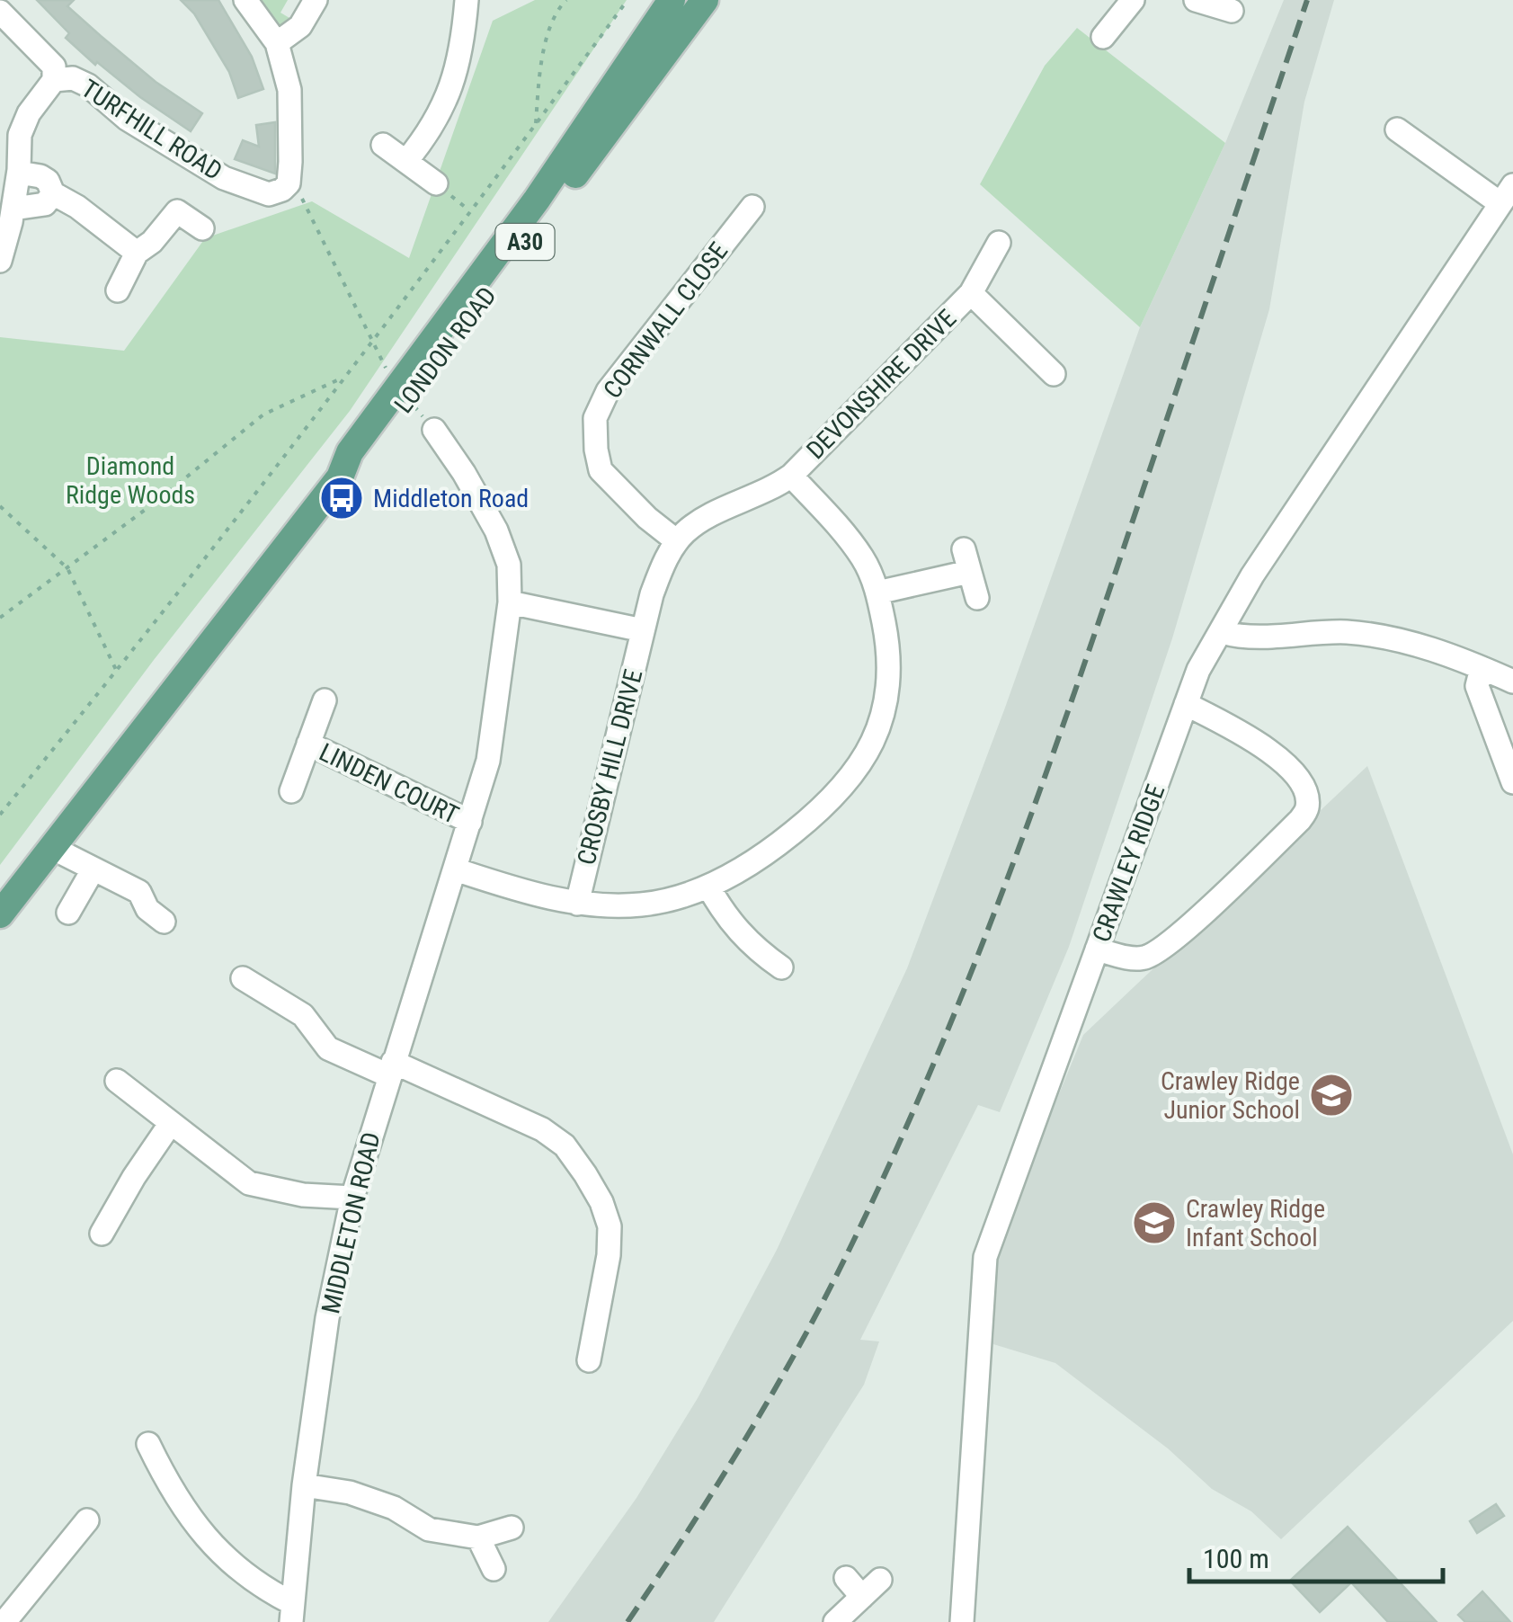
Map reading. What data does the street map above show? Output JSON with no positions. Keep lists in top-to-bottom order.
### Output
{
  "streets": {
    "main road": ["A30", "LONDON ROAD"],
    "street": [
      "TURFHILL ROAD",
      "CORNWALL CLOSE",
      "DEVONSHIRE DRIVE",
      "CROSBY HILL DRIVE",
      "LINDEN COURT",
      "CRAWLEY RIDGE",
      "MIDDLETON ROAD"
    ]
  },
  "crossings": [
    ["CORNWALL CLOSE", "CROSBY HILL DRIVE"],
    ["DEVONSHIRE DRIVE", "CROSBY HILL DRIVE"],
    ["LINDEN COURT", "MIDDLETON ROAD"]
  ],
  "parks": ["Diamond Ridge Woods"],
  "places": {
    "bus stop": ["Middleton Road"],
    "school or university": ["Crawley Ridge Junior School", "Crawley Ridge Infant School"]
  },
  "scale_bar": "100 m"
}
